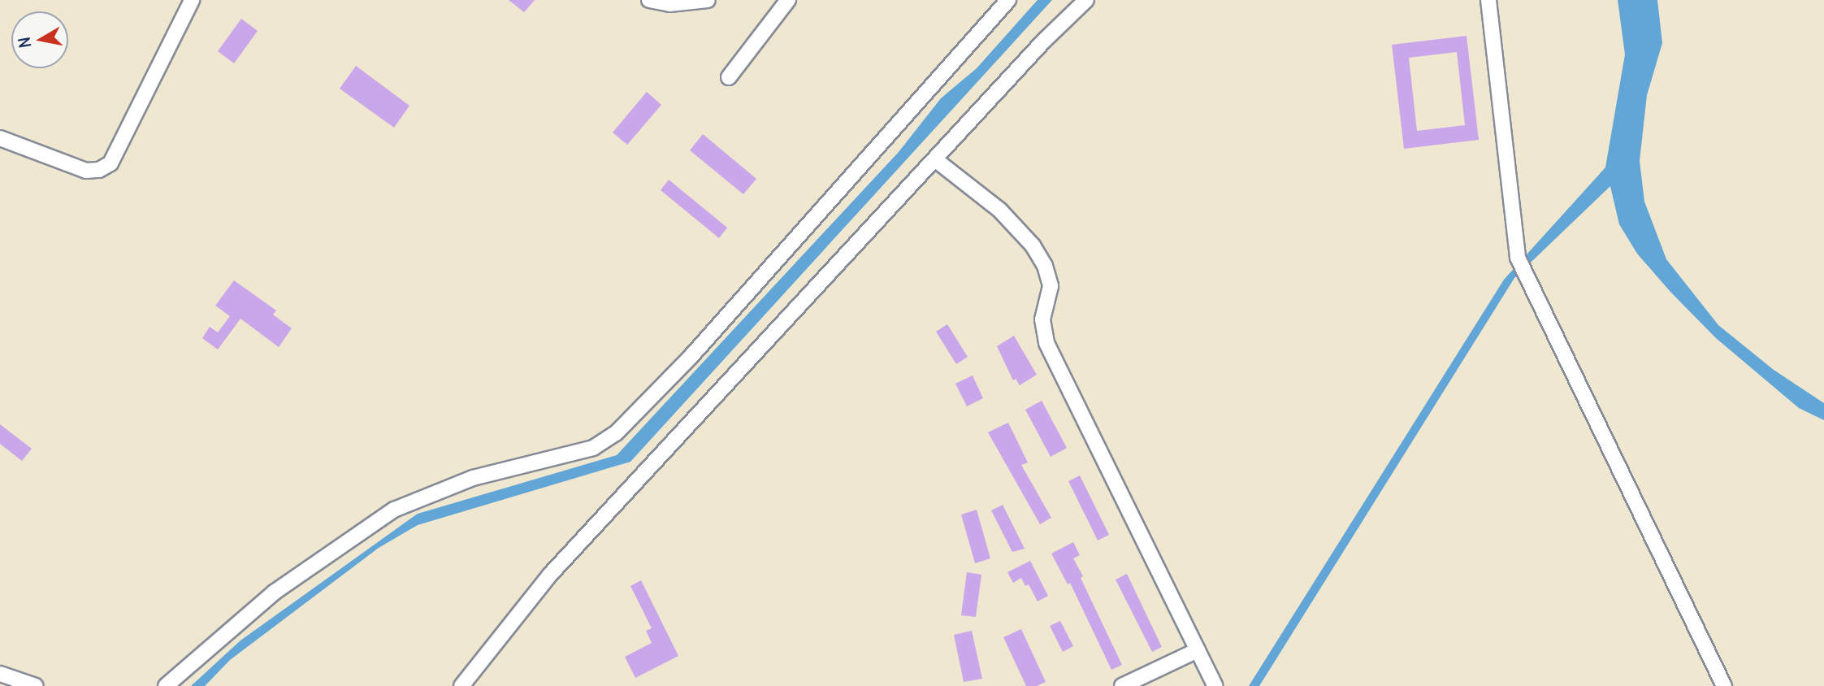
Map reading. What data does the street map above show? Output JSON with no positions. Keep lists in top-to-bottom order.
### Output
{
  "north": "left"
}
